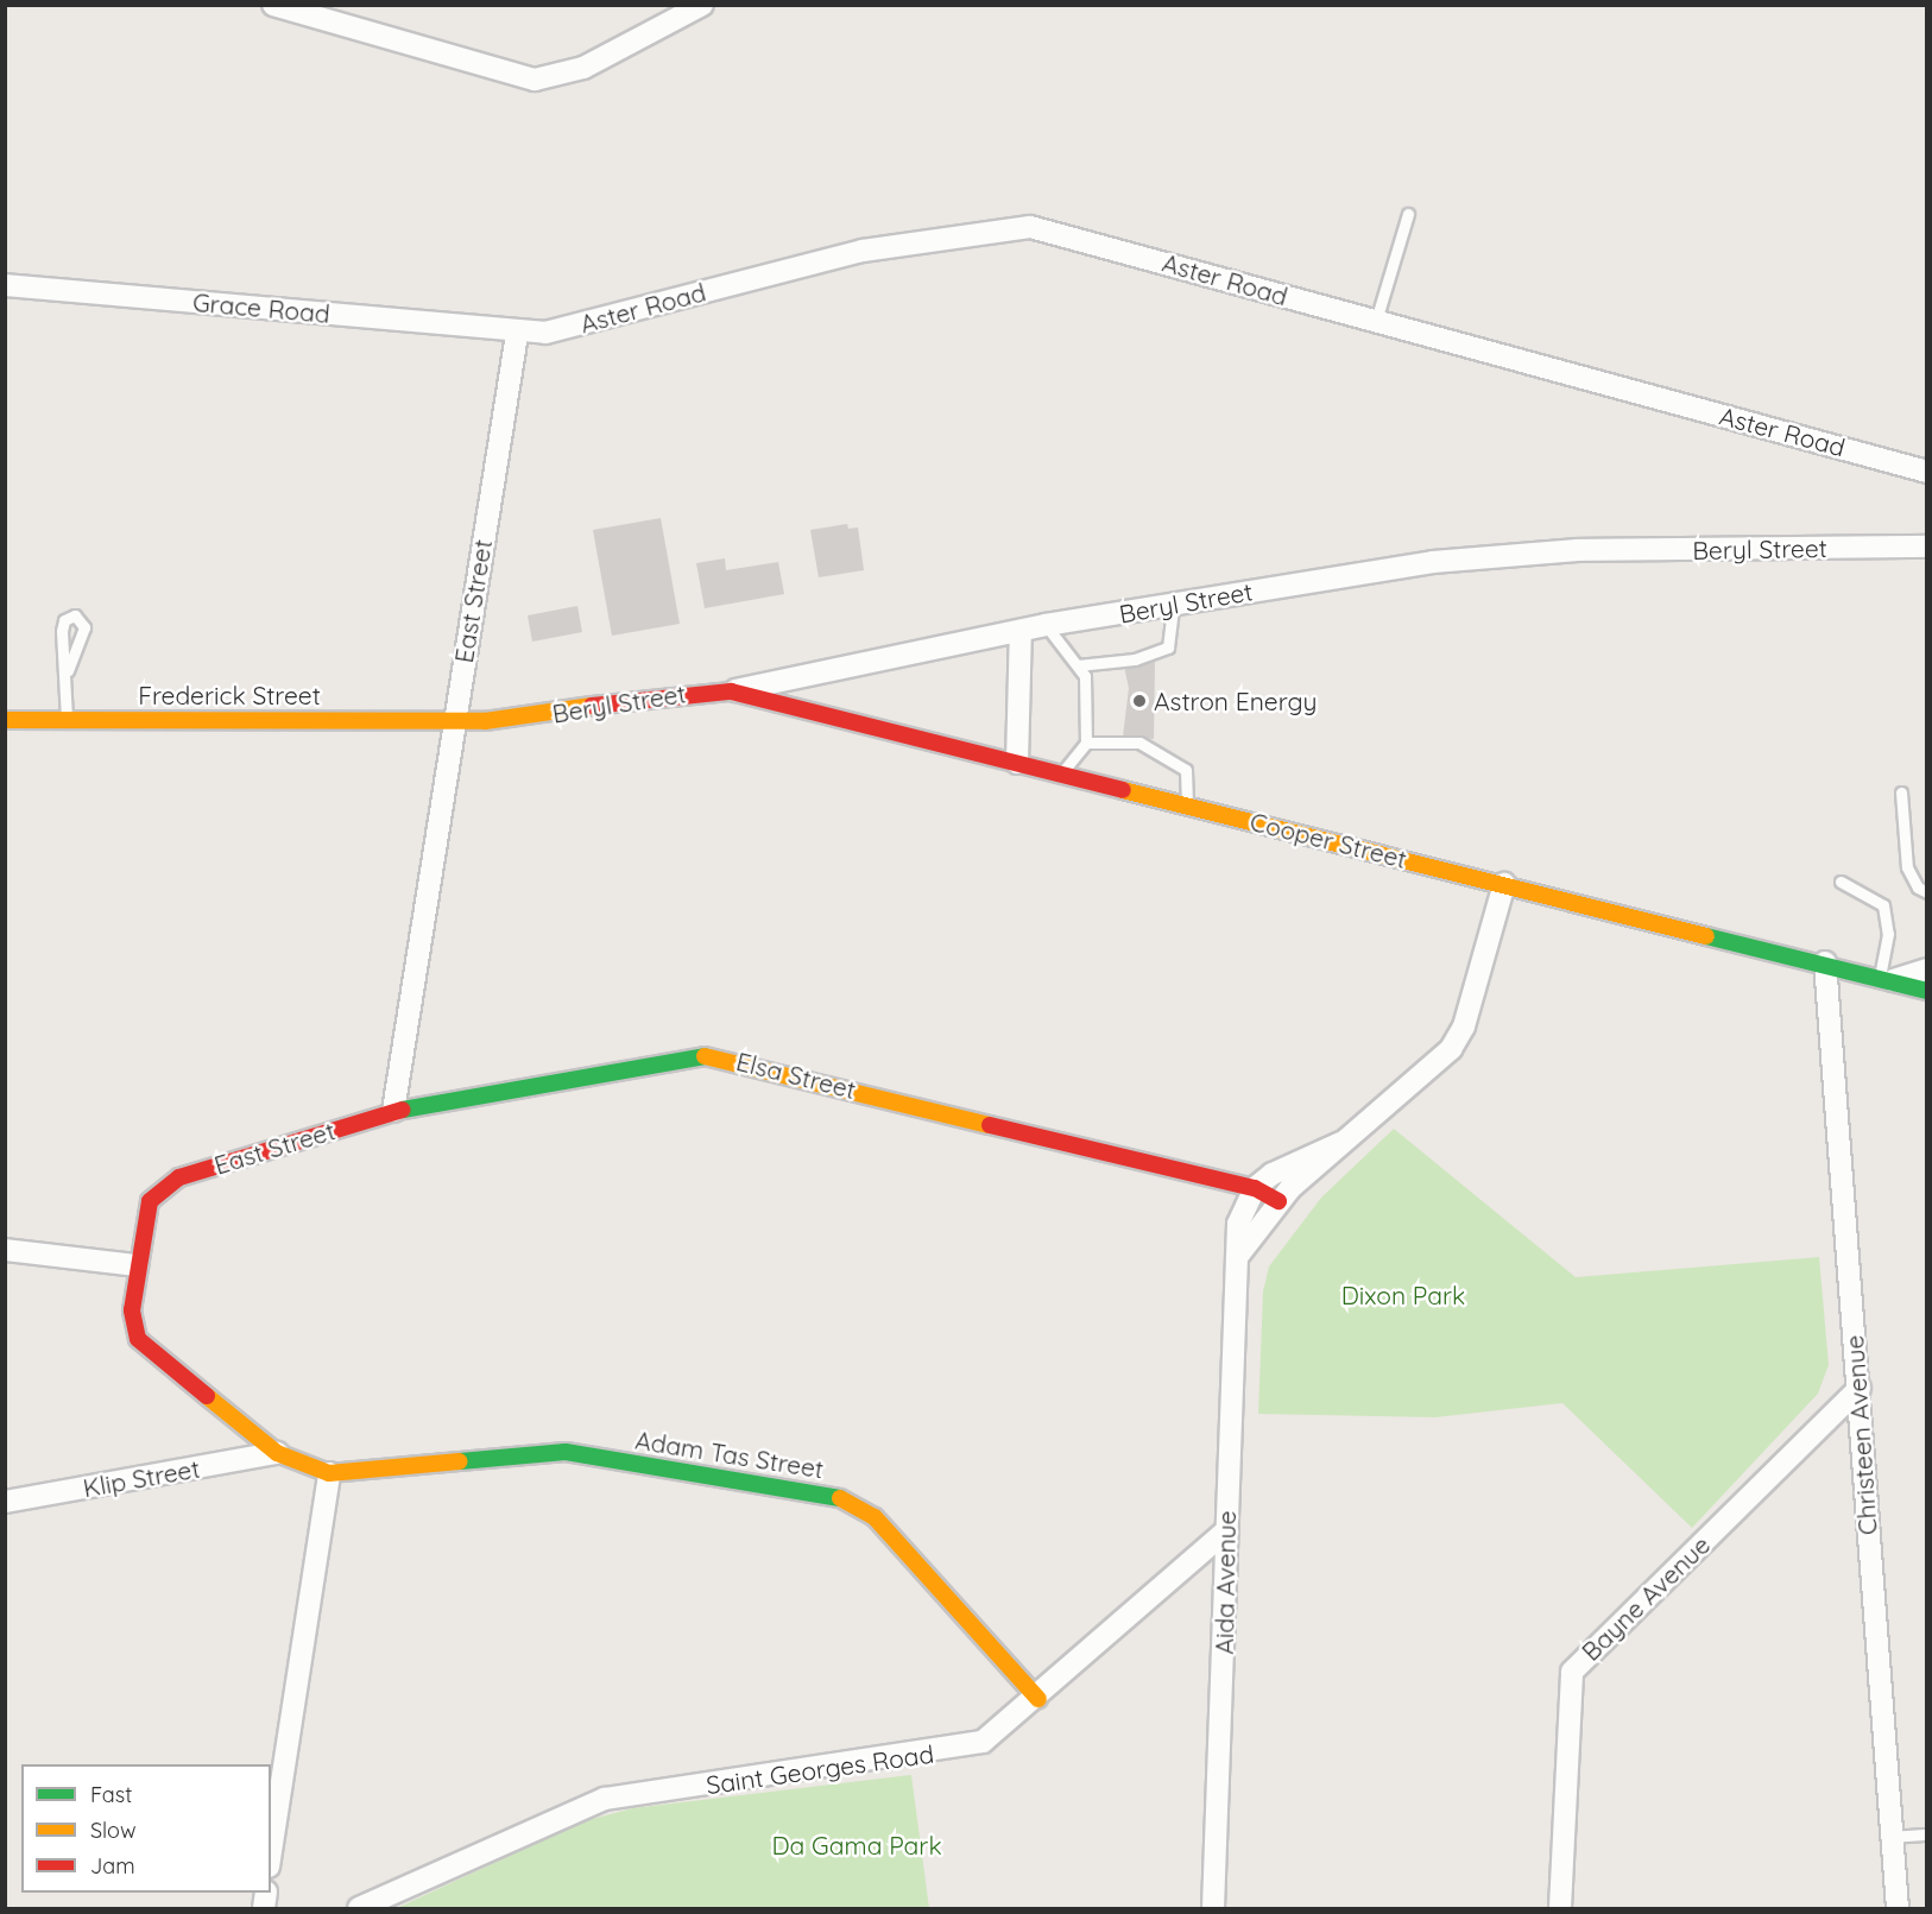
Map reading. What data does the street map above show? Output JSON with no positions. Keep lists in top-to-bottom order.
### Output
{
  "streets": {
    "street": [
      "Aster Road",
      "Grace Road",
      "Beryl Street",
      "East Street",
      "Frederick Street",
      "Cooper Street",
      "Elsa Street",
      "Christeen Avenue",
      "Adam Tas Street",
      "Klip Street",
      "Aida Avenue",
      "Bayne Avenue",
      "Saint Georges Road"
    ]
  },
  "crossings": [
    ["Aster Road", "Grace Road"],
    ["Aster Road", "East Street"],
    ["Grace Road", "East Street"],
    ["Beryl Street", "East Street"],
    ["Beryl Street", "Frederick Street"],
    ["Beryl Street", "Cooper Street"],
    ["East Street", "Frederick Street"],
    ["East Street", "Elsa Street"],
    ["East Street", "Adam Tas Street"],
    ["East Street", "Klip Street"],
    ["Cooper Street", "Christeen Avenue"],
    ["Cooper Street", "Aida Avenue"],
    ["Elsa Street", "Aida Avenue"],
    ["Christeen Avenue", "Bayne Avenue"],
    ["Adam Tas Street", "Saint Georges Road"],
    ["Aida Avenue", "Saint Georges Road"]
  ],
  "parks": ["Dixon Park", "Da Gama Park"],
  "places": ["Astron Energy"],
  "legend": ["Fast", "Slow", "Jam"]
}
